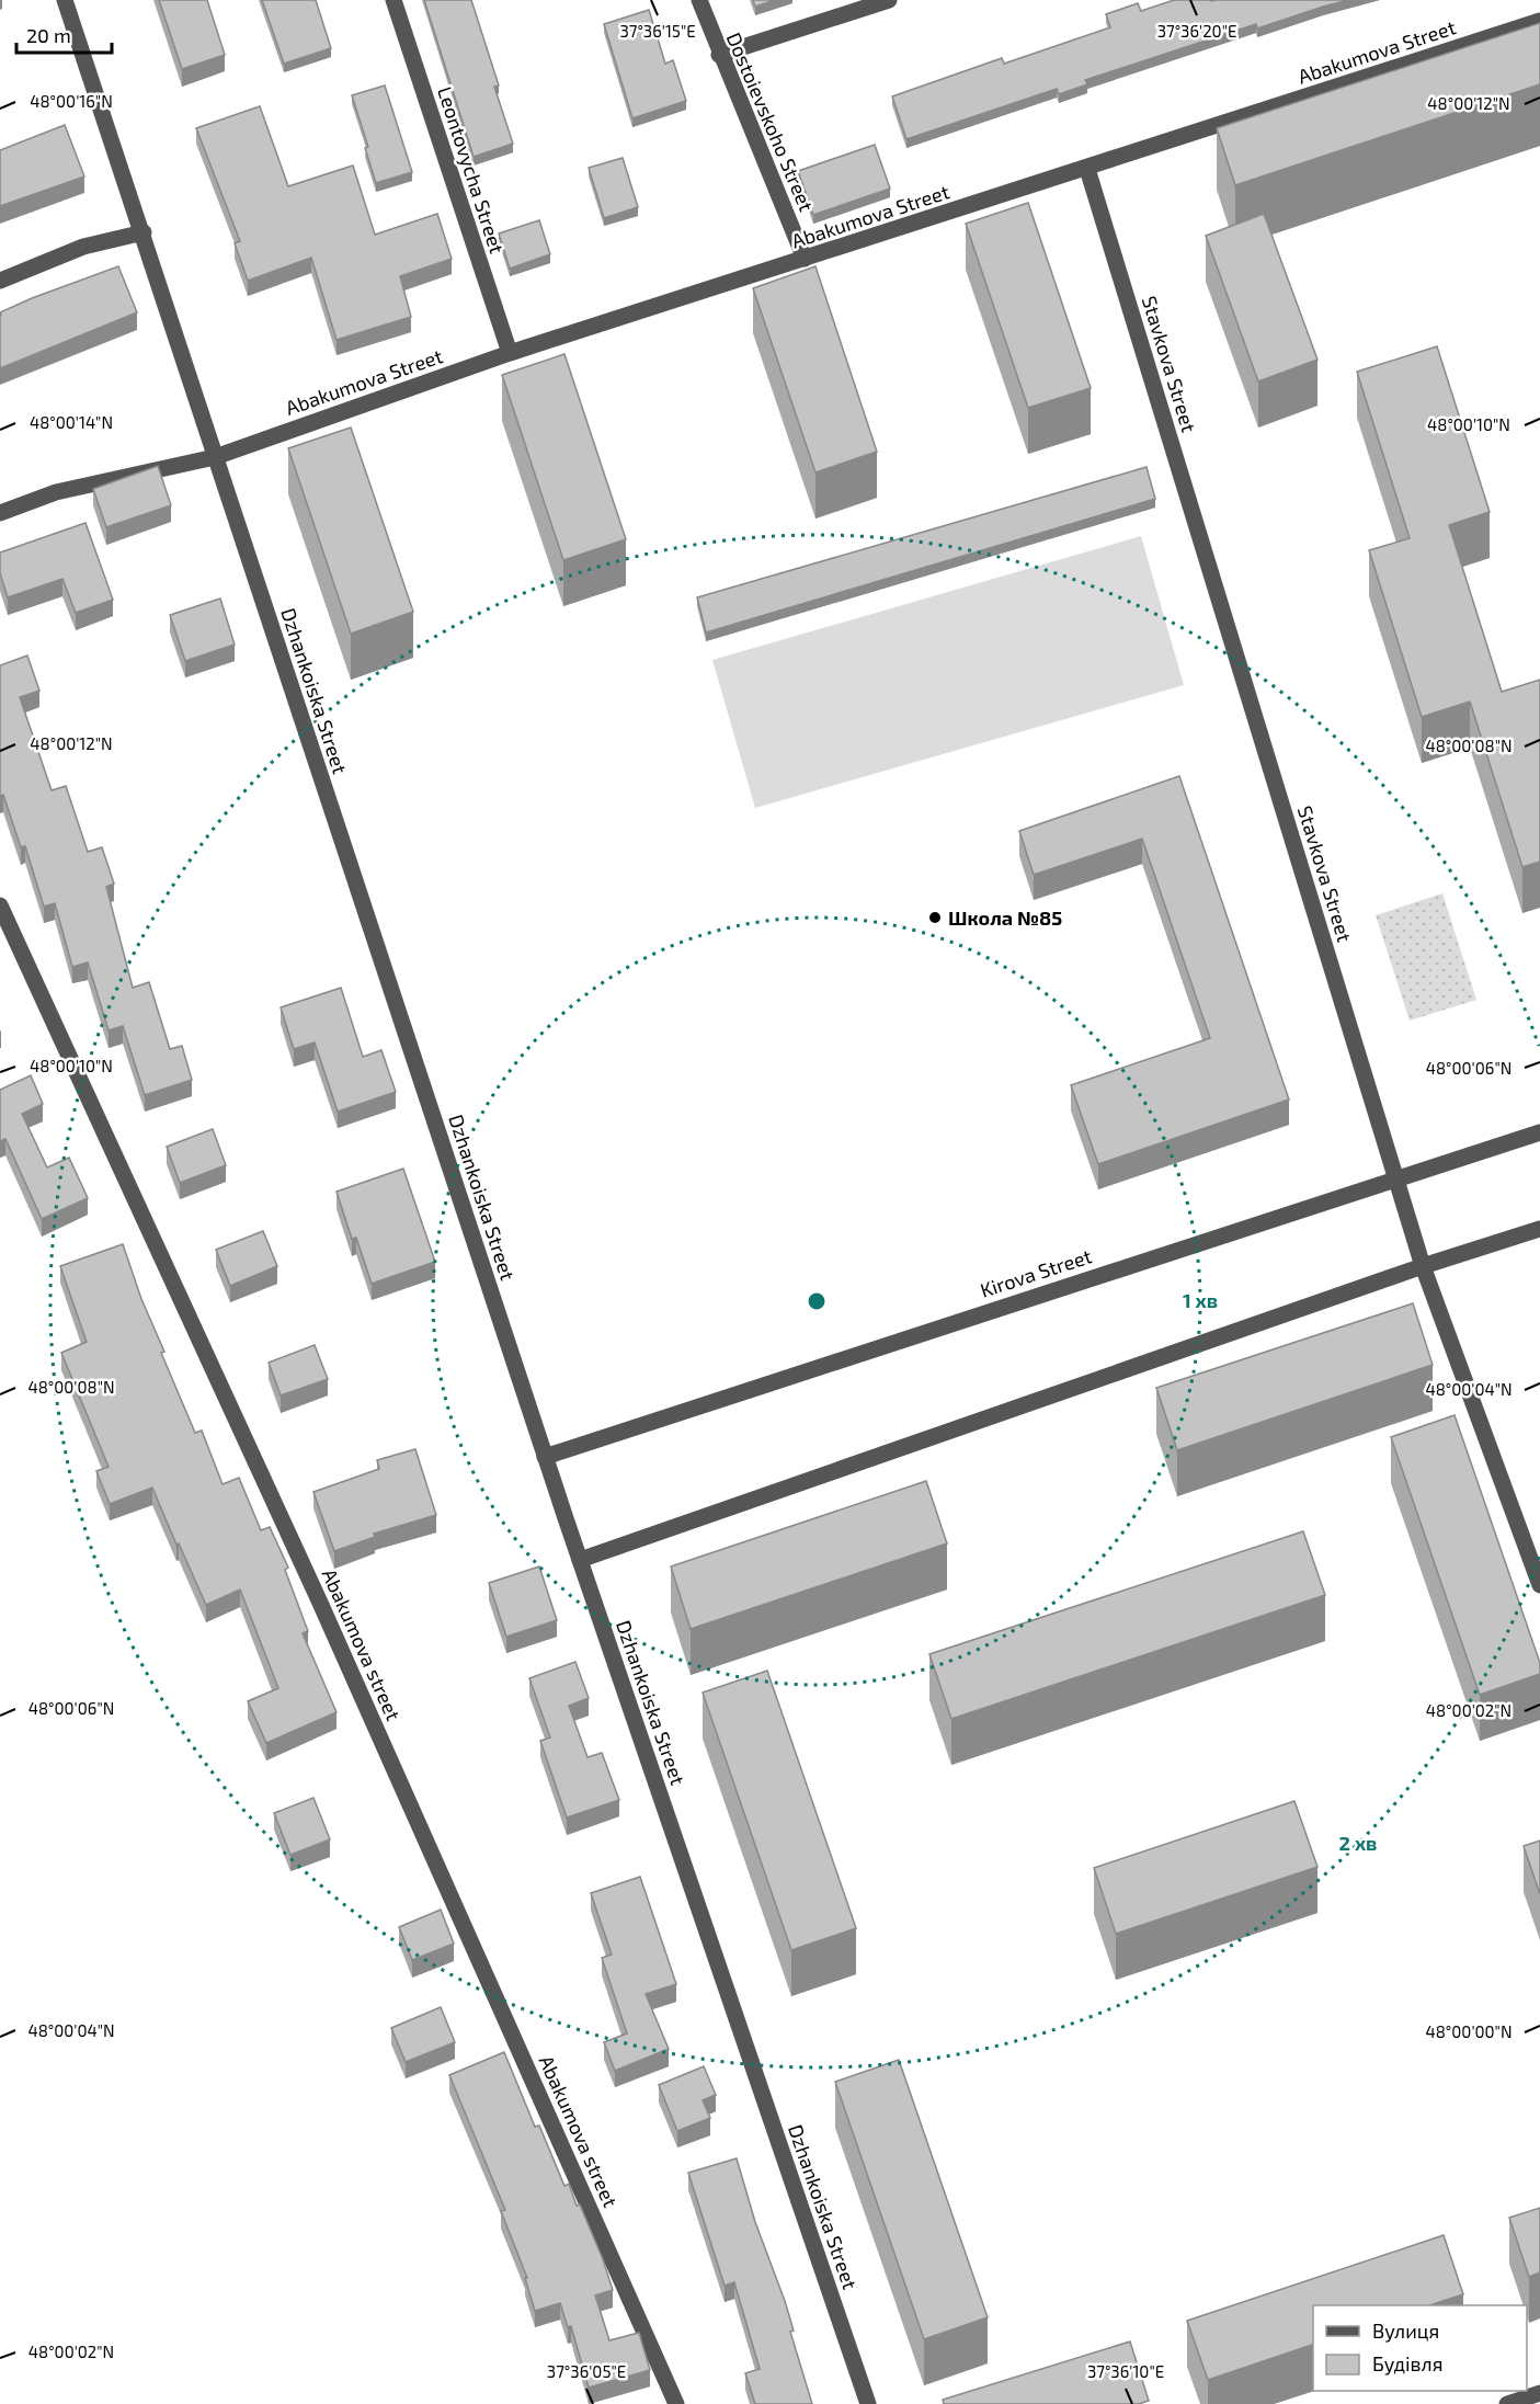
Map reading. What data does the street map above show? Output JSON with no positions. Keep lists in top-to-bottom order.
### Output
{
  "streets": {
    "street": [
      "Abakumova Street",
      "Dostoievskoho Street",
      "Leontovycha Street",
      "Stavkova Street",
      "Dzhankoiska Street",
      "Kirova Street",
      "Abakumova street"
    ]
  },
  "crossings": [
    ["Abakumova Street", "Dostoievskoho Street"],
    ["Abakumova Street", "Leontovycha Street"],
    ["Abakumova Street", "Stavkova Street"],
    ["Abakumova Street", "Dzhankoiska Street"],
    ["Stavkova Street", "Kirova Street"],
    ["Dzhankoiska Street", "Kirova Street"]
  ],
  "places": ["Школа №85"],
  "legend": ["Вулиця", "Будівля"],
  "scale_bar": "20 m",
  "coordinates": [
    "37°36'15\"E",
    "37°36'20\"E",
    "48°00'16\"N",
    "48°00'12\"N",
    "48°00'14\"N",
    "48°00'10\"N",
    "48°00'08\"N",
    "48°00'06\"N",
    "48°00'04\"N",
    "48°00'02\"N",
    "48°00'00\"N",
    "37°36'05\"E",
    "37°36'10\"E"
  ],
  "rings": ["1 хв", "2 хв"]
}
